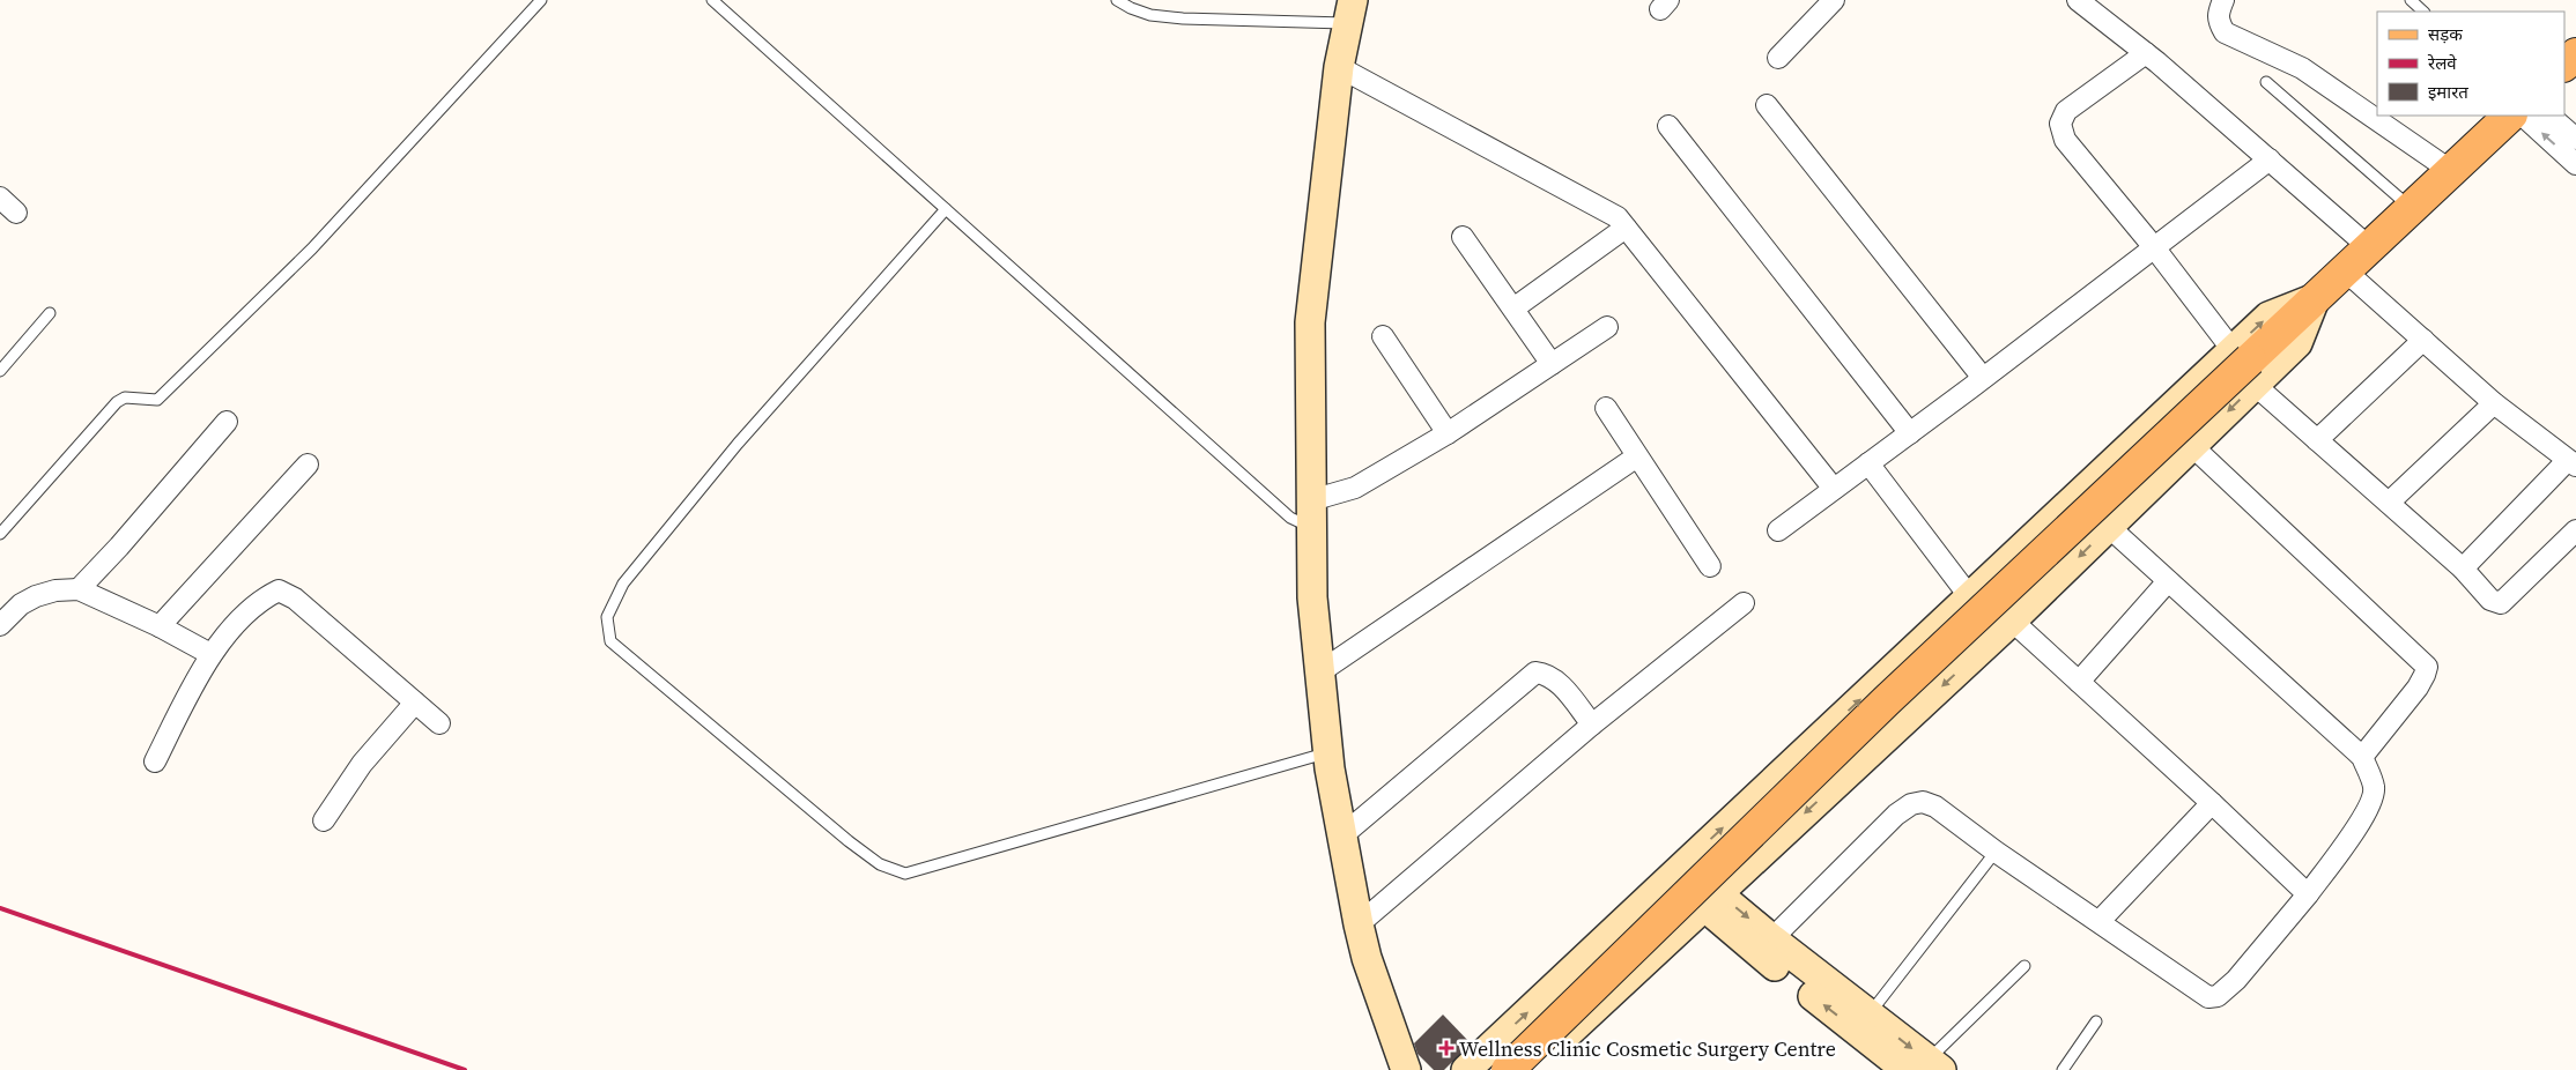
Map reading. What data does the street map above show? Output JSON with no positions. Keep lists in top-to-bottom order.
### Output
{
  "places": {
    "health": ["Wellness Clinic Cosmetic Surgery Centre"]
  },
  "legend": ["सड़क", "रेलवे", "इमारत"]
}
